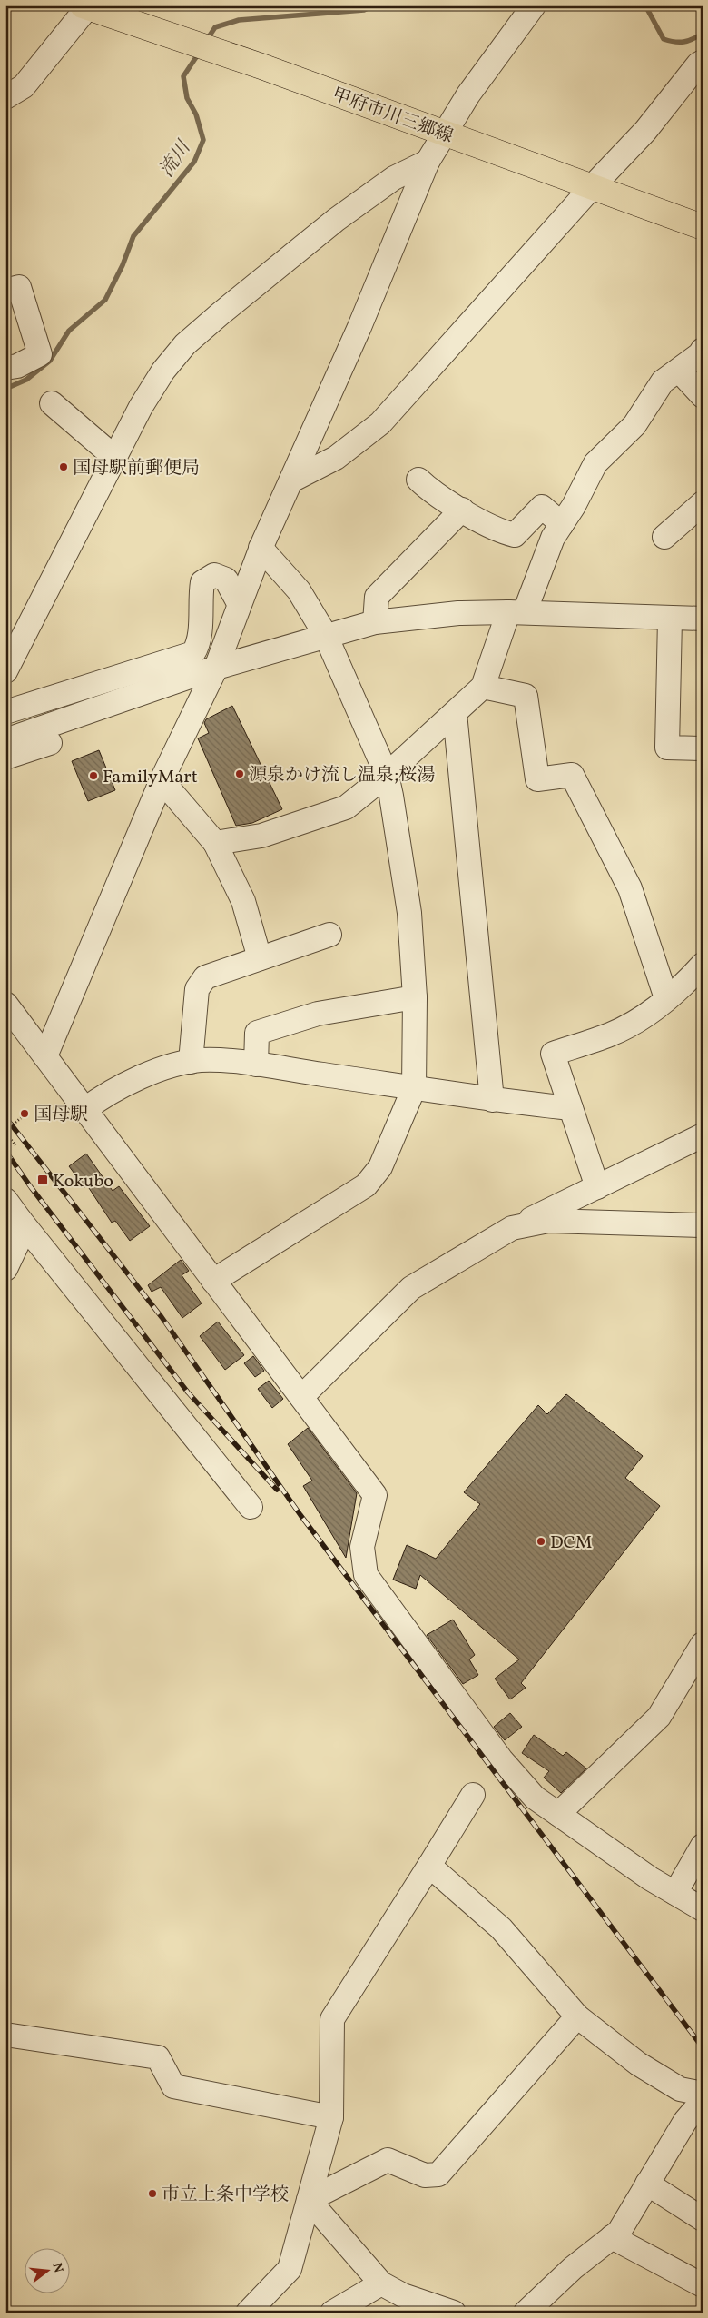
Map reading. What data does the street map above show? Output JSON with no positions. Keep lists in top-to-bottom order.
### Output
{
  "streets": {
    "main road": ["甲府市川三郷線"]
  },
  "water": ["流川"],
  "places": {
    "other": [
      "国母駅前郵便局",
      "源泉かけ流し温泉;桜湯",
      "FamilyMart",
      "国母駅",
      "DCM",
      "市立上条中学校"
    ],
    "transit": ["Kokubo"]
  },
  "north": "right"
}
